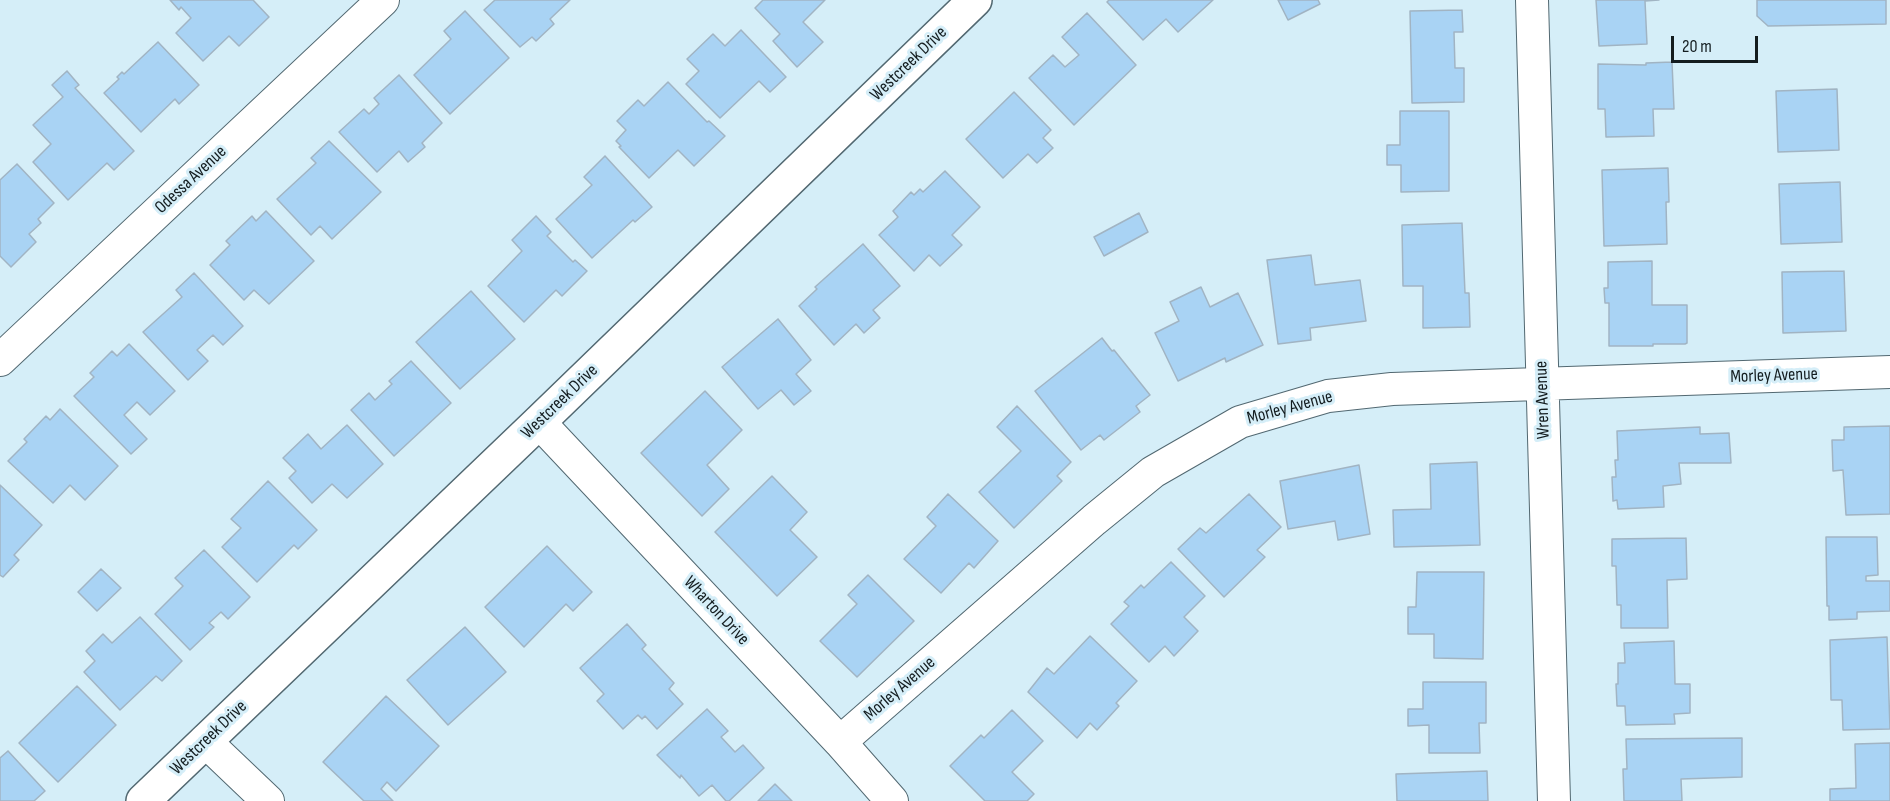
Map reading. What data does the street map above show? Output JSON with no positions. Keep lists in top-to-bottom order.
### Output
{
  "streets": {
    "street": [
      "Westcreek Drive",
      "Odessa Avenue",
      "Morley Avenue",
      "Wren Avenue",
      "Wharton Drive"
    ]
  },
  "crossings": [
    ["Westcreek Drive", "Wharton Drive"],
    ["Morley Avenue", "Wren Avenue"],
    ["Morley Avenue", "Wharton Drive"]
  ],
  "scale_bar": "20 m"
}
